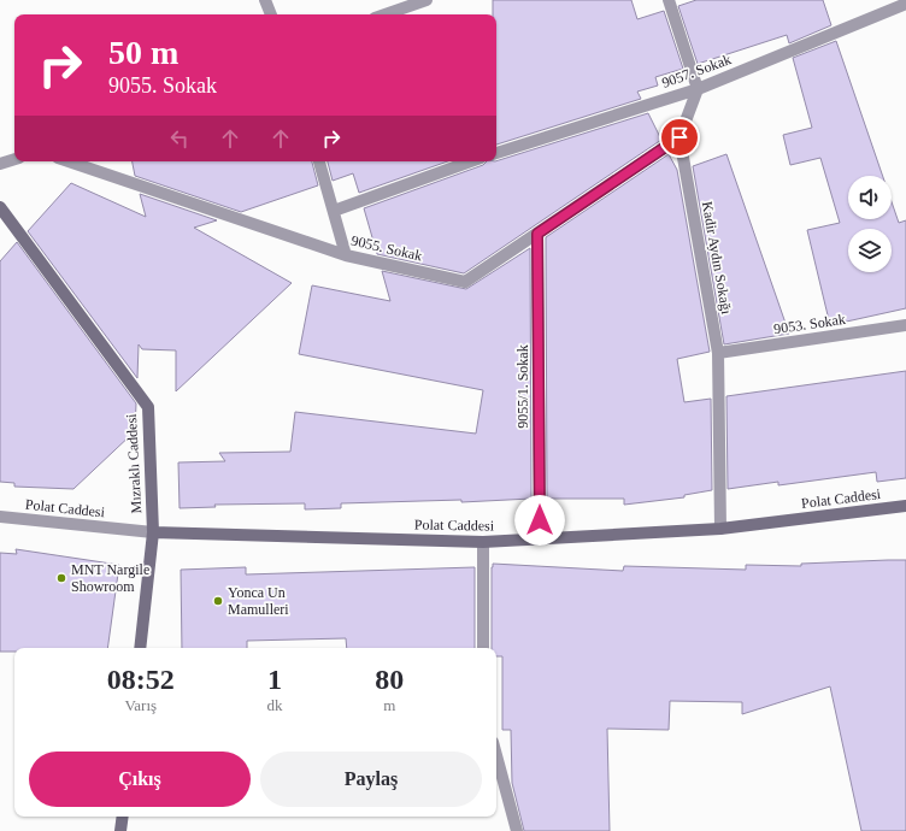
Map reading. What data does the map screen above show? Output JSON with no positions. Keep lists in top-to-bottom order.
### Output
{
  "streets": {
    "main road": ["Mızraklı Caddesi", "Polat Caddesi"],
    "street": [
      "9057. Sokak",
      "9055. Sokak",
      "Kadir Aydın Sokağı",
      "9053. Sokak",
      "9055/1. Sokak"
    ]
  },
  "crossings": [
    ["9055. Sokak", "Kadir Aydın Sokağı"],
    ["9055. Sokak", "9055/1. Sokak"],
    ["Kadir Aydın Sokağı", "9053. Sokak"],
    ["Kadir Aydın Sokağı", "Polat Caddesi"],
    ["9055/1. Sokak", "Polat Caddesi"],
    ["Mızraklı Caddesi", "Polat Caddesi"]
  ],
  "places": ["MNT Nargile Showroom", "Yonca Un Mamulleri"],
  "page": {
    "turn": ["50 m", "9055. Sokak"],
    "eta": [
      "08:52",
      "Varış",
      "1",
      "dk",
      "80",
      "m"
    ],
    "buttons": ["Çıkış", "Paylaş"]
  }
}
